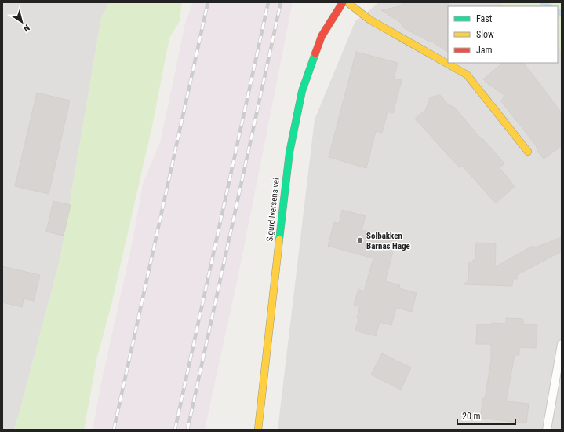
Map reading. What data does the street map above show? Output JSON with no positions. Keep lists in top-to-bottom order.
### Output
{
  "streets": {
    "street": ["Sigurd Iversens vei"]
  },
  "places": ["Solbakken Barnas Hage"],
  "legend": ["Fast", "Slow", "Jam"],
  "scale_bar": "20 m",
  "north": "bottom right"
}
